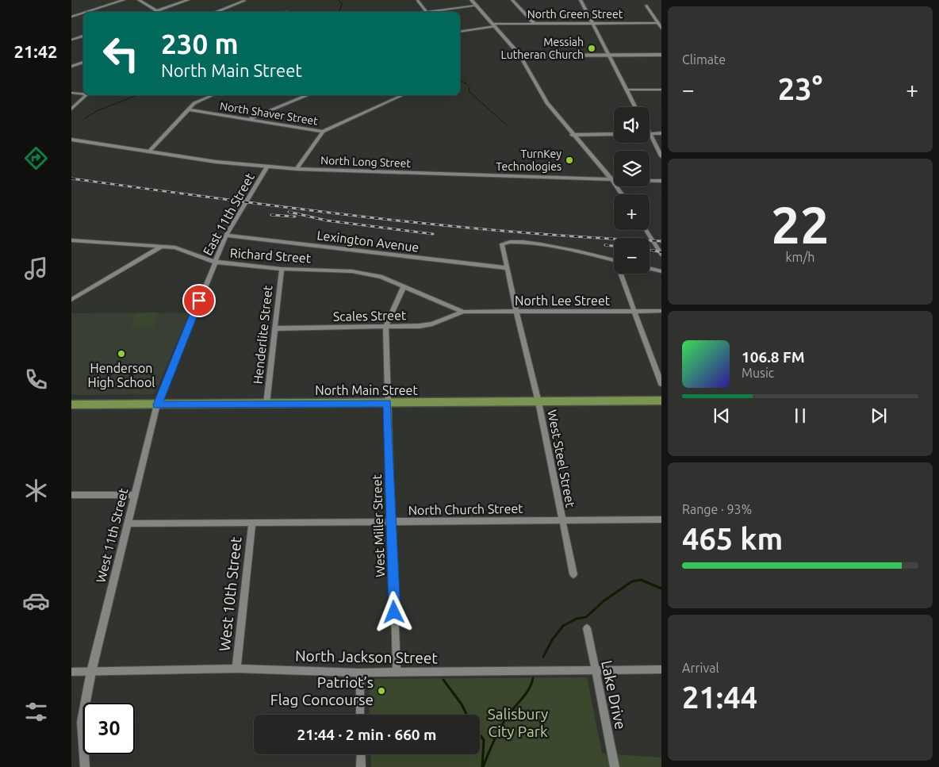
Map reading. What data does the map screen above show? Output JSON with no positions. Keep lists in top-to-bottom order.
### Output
{
  "streets": {
    "main road": ["North Main Street"],
    "street": [
      "North Green Street",
      "North Shaver Street",
      "North Long Street",
      "East 11th Street",
      "Lexington Avenue",
      "Richard Street",
      "North Lee Street",
      "Scales Street",
      "Henderlite Street",
      "West Steel Street",
      "North Church Street",
      "West Miller Street",
      "West 11th Street",
      "West 10th Street",
      "North Jackson Street",
      "Lake Drive"
    ]
  },
  "crossings": [
    ["North Long Street", "East 11th Street"],
    ["East 11th Street", "Lexington Avenue"],
    ["East 11th Street", "Richard Street"],
    ["East 11th Street", "North Main Street"],
    ["East 11th Street", "West 11th Street"],
    ["Lexington Avenue", "West Steel Street"],
    ["Richard Street", "North Lee Street"],
    ["Richard Street", "Scales Street"],
    ["Richard Street", "Henderlite Street"],
    ["North Lee Street", "Scales Street"],
    ["North Lee Street", "West Steel Street"],
    ["Scales Street", "Henderlite Street"],
    ["Scales Street", "West Miller Street"],
    ["Henderlite Street", "North Main Street"],
    ["North Main Street", "West Steel Street"],
    ["North Main Street", "West Miller Street"],
    ["North Main Street", "West 11th Street"],
    ["West Steel Street", "North Church Street"],
    ["North Church Street", "West Miller Street"],
    ["North Church Street", "West 11th Street"],
    ["North Church Street", "West 10th Street"],
    ["West Miller Street", "North Jackson Street"],
    ["West 11th Street", "North Jackson Street"],
    ["West 10th Street", "North Jackson Street"],
    ["North Jackson Street", "Lake Drive"]
  ],
  "parks": ["Salisbury City Park"],
  "places": [
    "Messiah Lutheran Church",
    "TurnKey Technologies",
    "Henderson High School",
    "Patriot’s Flag Concourse"
  ],
  "page": {
    "tabs": "21:42",
    "tile": [
      "Climate",
      ["22", "km/h"],
      ["Range · 93%", "465 km"],
      ["Arrival", "21:44"]
    ],
    "turn": ["230 m", "North Main Street"],
    "heat": ["−", "23°", "+"],
    "map_buttons": ["+", "−"],
    "song": ["106.8 FM", "Music"],
    "limit": "30",
    "trip": "21:44 · 2 min · 660 m"
  }
}
